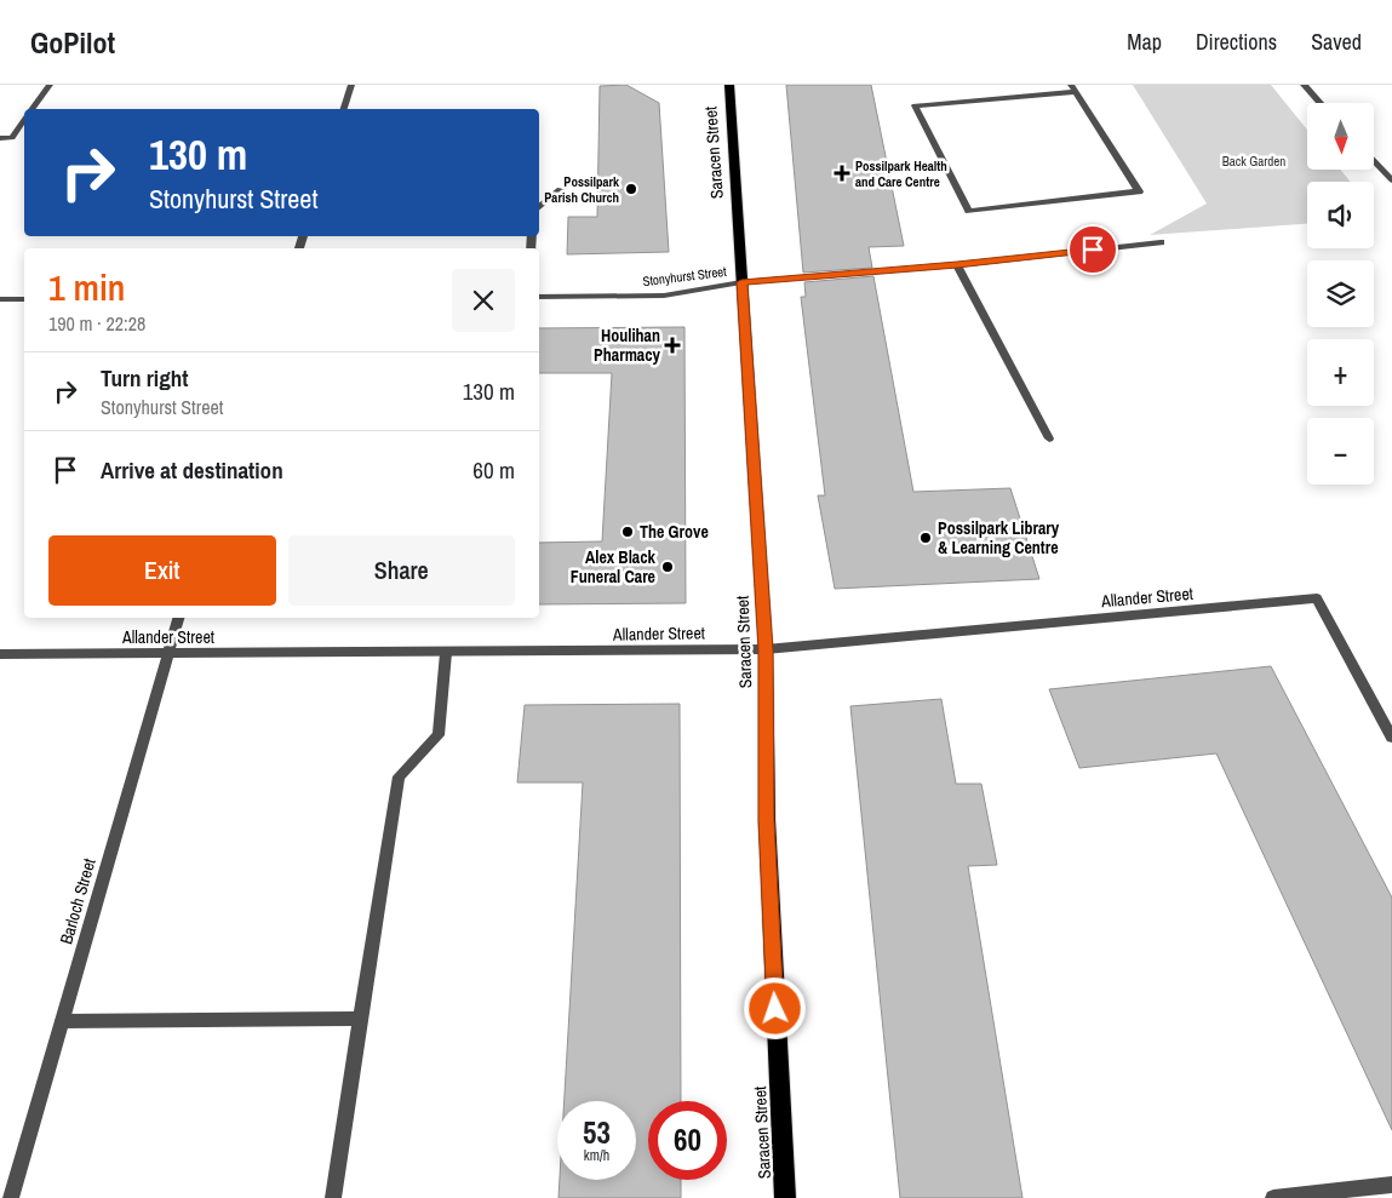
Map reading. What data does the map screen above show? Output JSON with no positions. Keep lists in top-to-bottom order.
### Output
{
  "streets": {
    "main road": ["Saracen Street"],
    "street": ["Stonyhurst Street", "Allander Street", "Barloch Street"]
  },
  "crossings": [
    ["Saracen Street", "Stonyhurst Street"],
    ["Saracen Street", "Allander Street"],
    ["Allander Street", "Barloch Street"]
  ],
  "parks": ["Back Garden"],
  "places": {
    "health": ["Possilpark Health and Care Centre", "Houlihan Pharmacy"],
    "other": [
      "Possilpark Parish Church",
      "The Grove",
      "Possilpark Library & Learning Centre",
      "Alex Black Funeral Care"
    ]
  },
  "north": "bottom",
  "page": {
    "header": "GoPilot",
    "nav": ["Map", "Directions", "Saved"],
    "map_buttons": ["+", "−"],
    "turn": ["130 m", "Stonyhurst Street"],
    "heading": ["1 min", "190 m · 22:28"],
    "list": [
      {
        "name": "Turn right",
        "note": "Stonyhurst Street",
        "value": "130 m"
      },
      {
        "name": "Arrive at destination",
        "value": "60 m"
      }
    ],
    "buttons": ["Exit", "Share"],
    "speed": "53 km/h",
    "limit": "60"
  }
}
